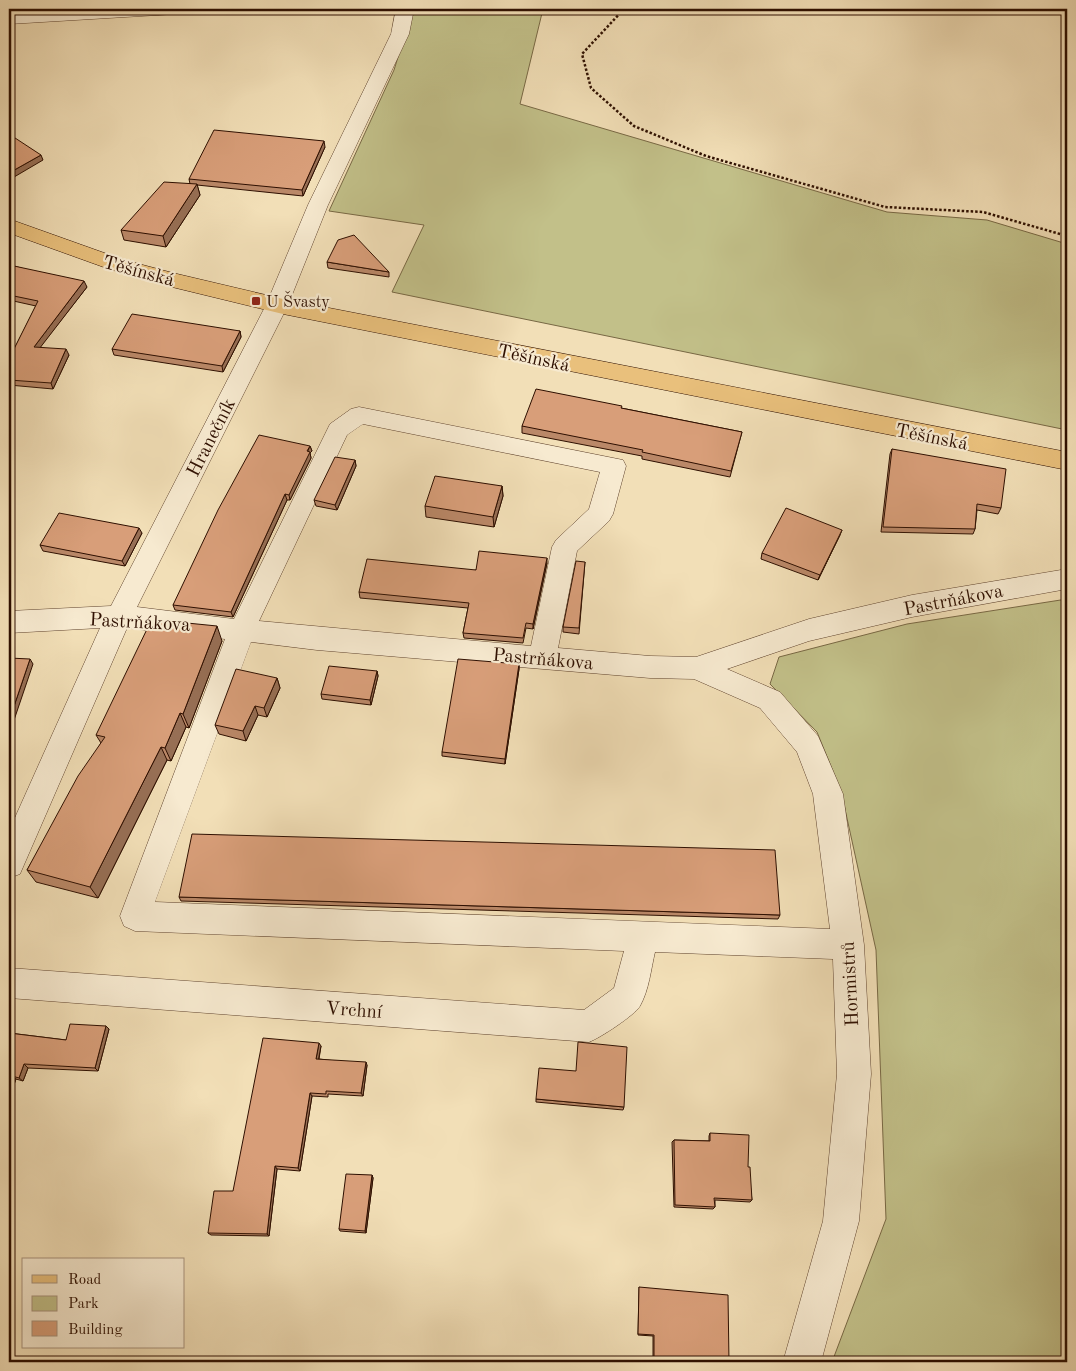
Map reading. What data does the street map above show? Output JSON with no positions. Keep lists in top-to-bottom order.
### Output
{
  "streets": {
    "main road": ["Těšínská"],
    "street": [
      "Hranečník",
      "Pastrňákova",
      "Hormistrů",
      "Vrchní"
    ]
  },
  "crossings": [
    ["Těšínská", "Hranečník"],
    ["Hranečník", "Pastrňákova"],
    ["Pastrňákova", "Hormistrů"]
  ],
  "places": {
    "transit": ["U Švasty"]
  },
  "legend": ["Road", "Park", "Building"]
}
